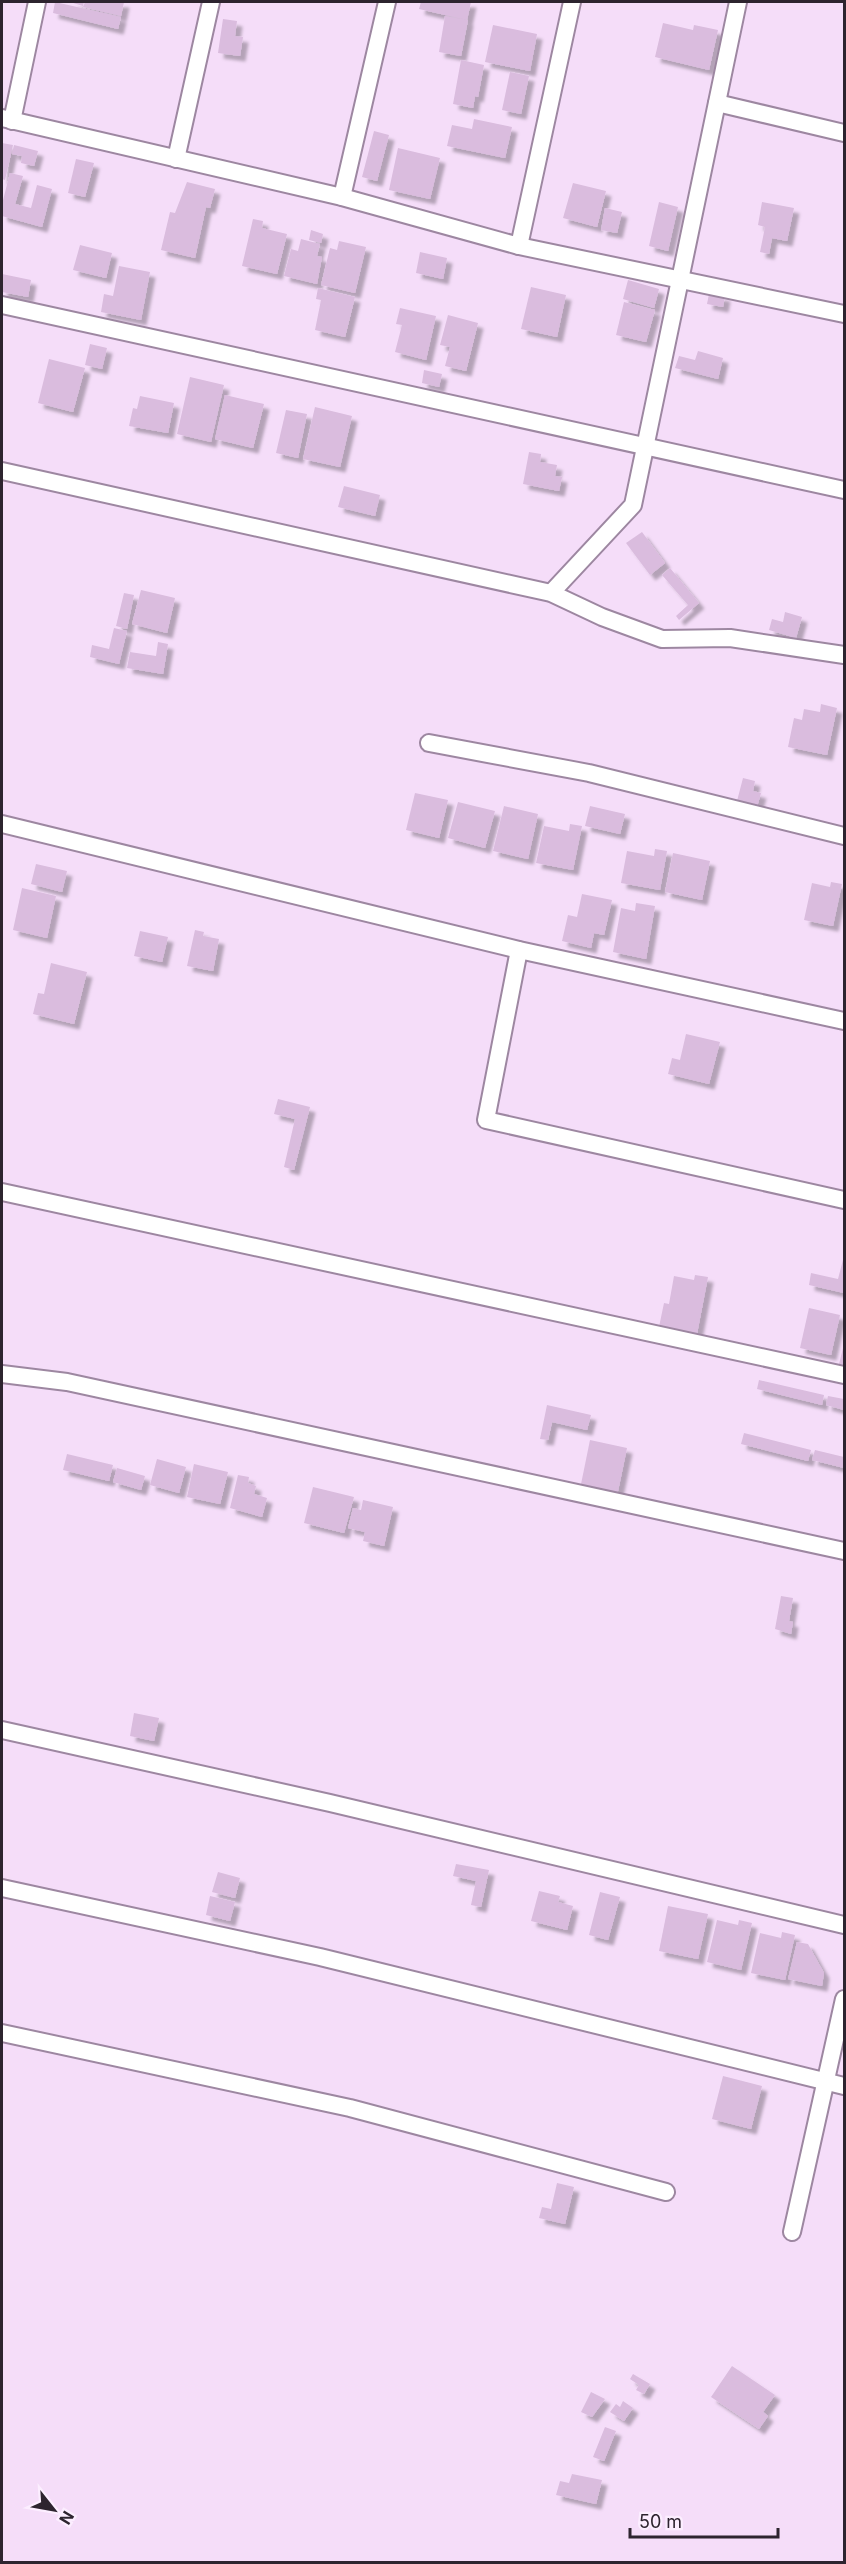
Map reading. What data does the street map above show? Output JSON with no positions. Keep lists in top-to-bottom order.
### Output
{
  "scale_bar": "50 m",
  "north": "bottom right"
}
